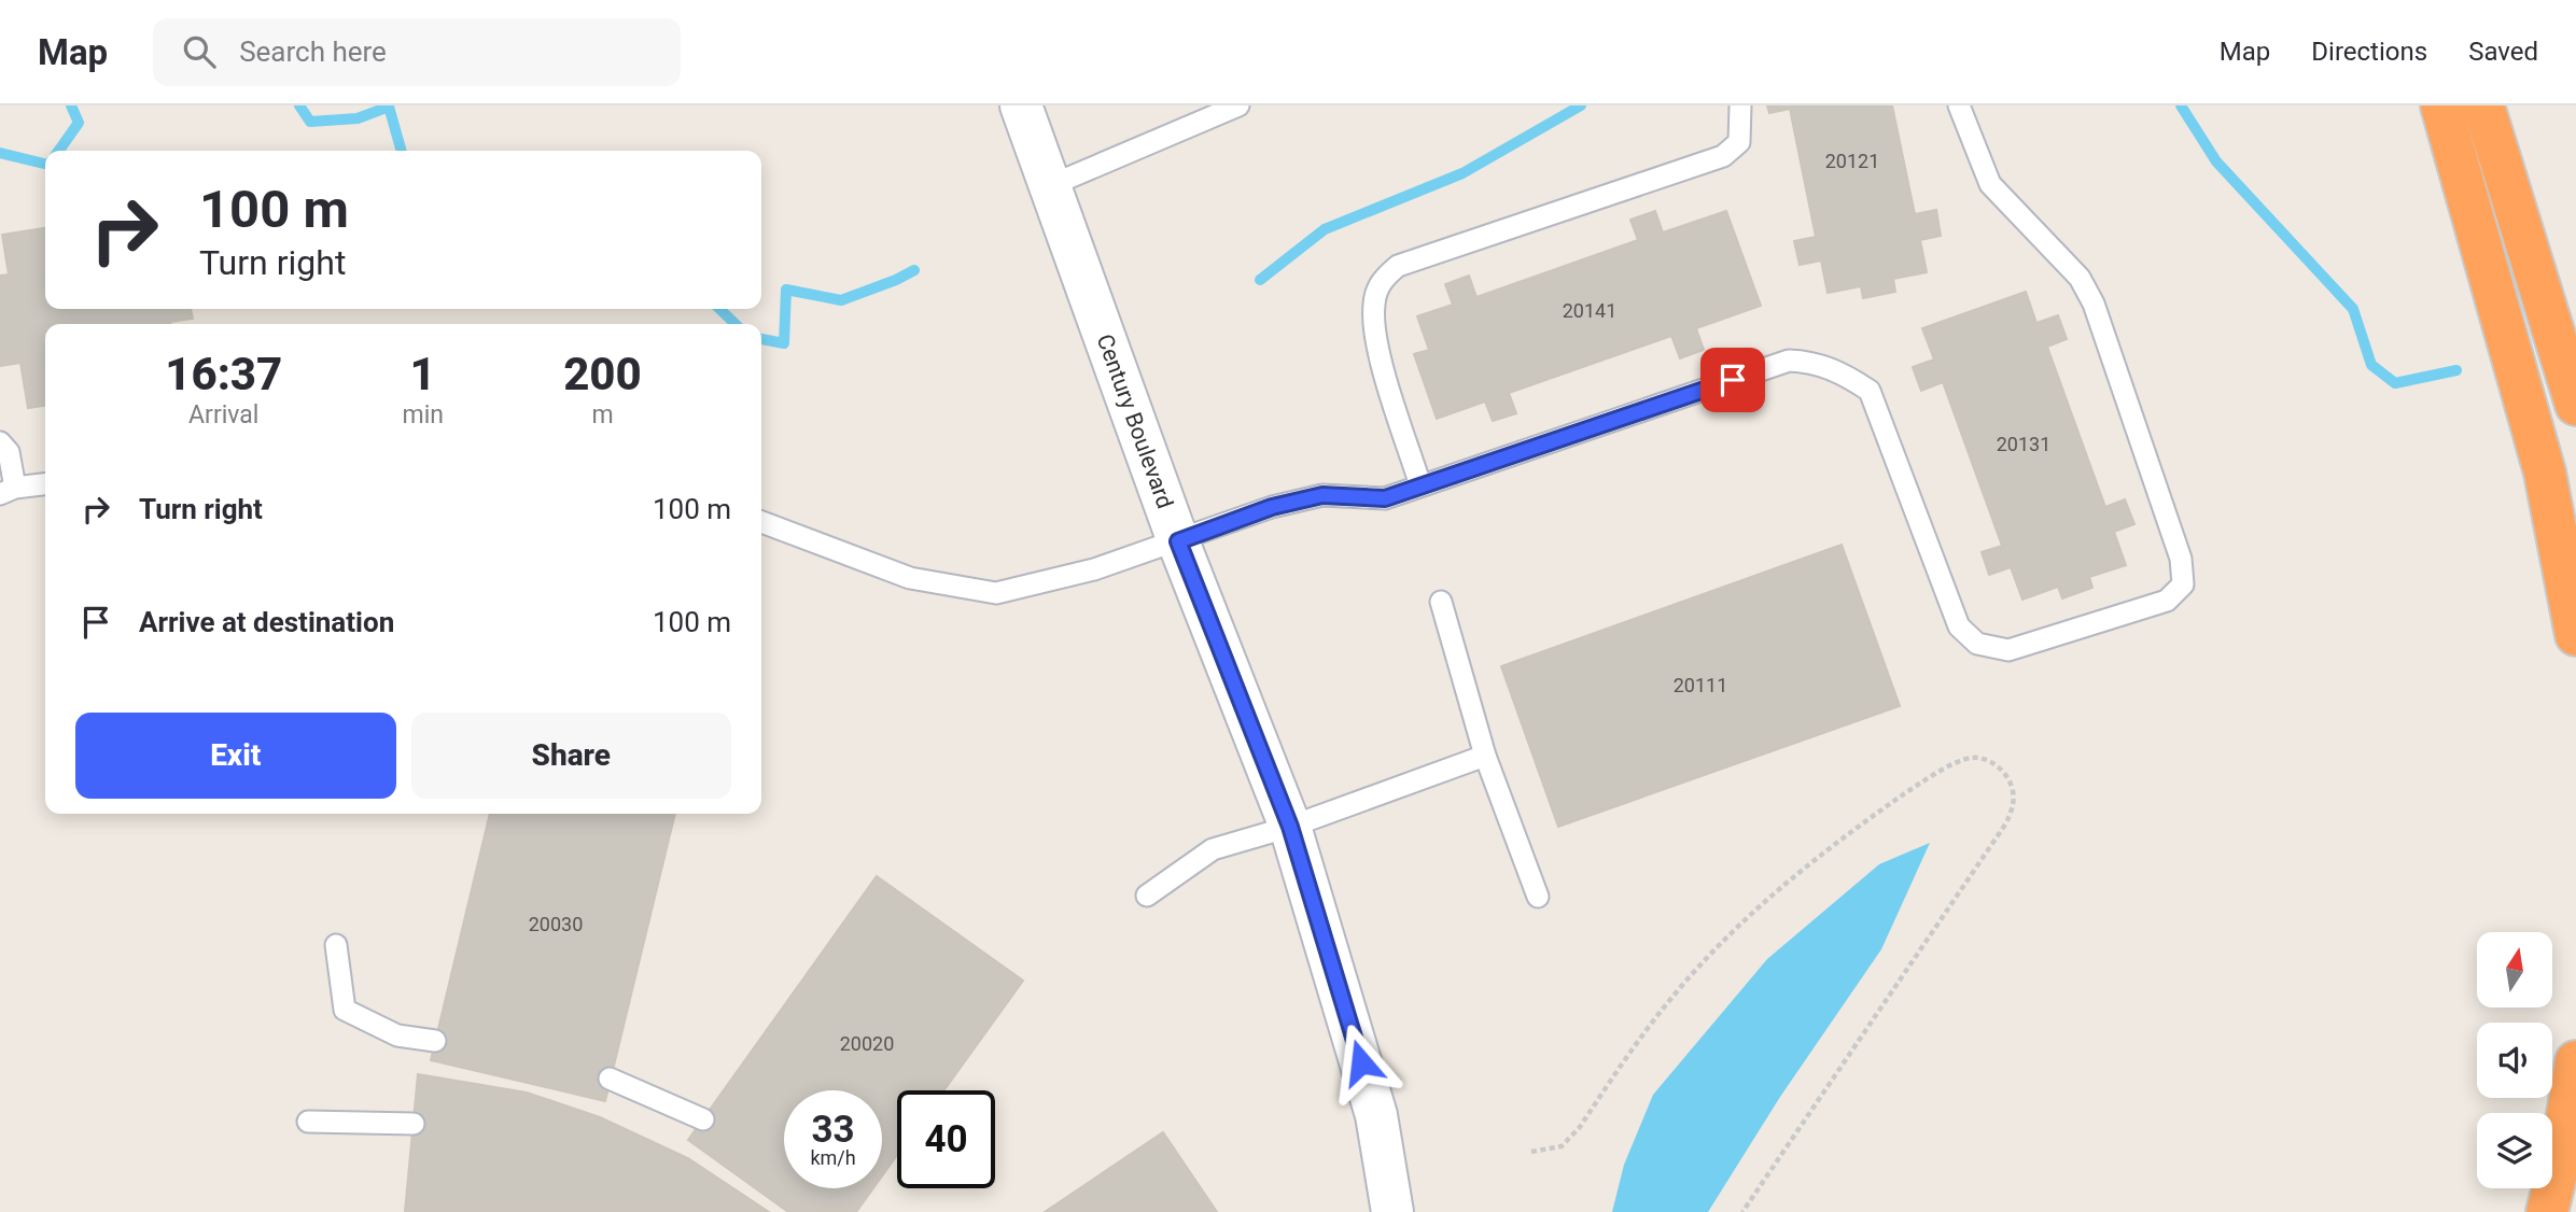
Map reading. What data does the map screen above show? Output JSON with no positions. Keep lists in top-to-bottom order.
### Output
{
  "streets": {
    "street": ["Century Boulevard"]
  },
  "house_numbers": [
    "20121",
    "20141",
    "20131",
    "20111",
    "20030",
    "20020"
  ],
  "north": "top",
  "page": {
    "header": "Map",
    "search": "Search here",
    "nav": ["Map", "Directions", "Saved"],
    "turn": ["100 m", "Turn right"],
    "eta": [
      "16:37",
      "Arrival",
      "1",
      "min",
      "200",
      "m"
    ],
    "list": [
      {
        "name": "Turn right",
        "value": "100 m"
      },
      {
        "name": "Arrive at destination",
        "value": "100 m"
      }
    ],
    "buttons": ["Exit", "Share"],
    "speed": "33 km/h",
    "limit": "40"
  }
}
